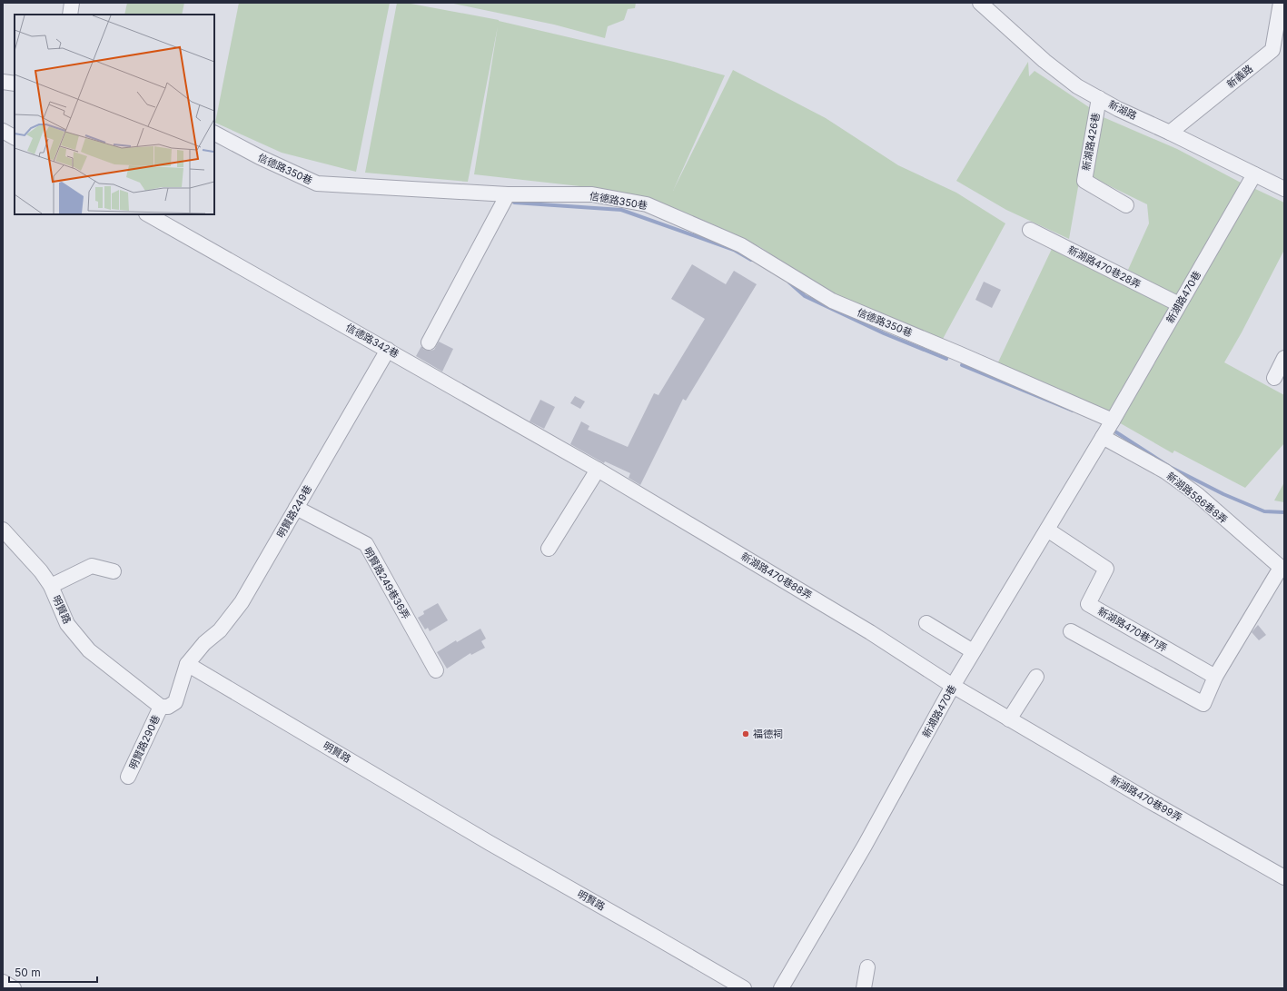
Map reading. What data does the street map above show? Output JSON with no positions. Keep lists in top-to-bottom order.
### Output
{
  "streets": {
    "street": [
      "新義路",
      "新湖路",
      "新湖路426巷",
      "信德路350巷",
      "新湖路470巷28弄",
      "新湖路470巷",
      "信德路342巷",
      "新湖路586巷8弄",
      "明賢路249巷",
      "新湖路470巷88弄",
      "明賢路249巷36弄",
      "明賢路",
      "新湖路470巷71弄",
      "明賢路290巷",
      "新湖路470巷99弄"
    ]
  },
  "crossings": [
    ["新義路", "新湖路"],
    ["新湖路", "新湖路426巷"],
    ["新湖路", "新湖路470巷"],
    ["信德路350巷", "新湖路470巷"],
    ["新湖路470巷28弄", "新湖路470巷"],
    ["新湖路470巷", "新湖路586巷8弄"],
    ["新湖路470巷", "新湖路470巷88弄"],
    ["新湖路470巷", "新湖路470巷71弄"],
    ["新湖路470巷", "新湖路470巷99弄"],
    ["信德路342巷", "明賢路249巷"],
    ["信德路342巷", "新湖路470巷88弄"],
    ["明賢路249巷", "明賢路249巷36弄"],
    ["明賢路249巷", "明賢路"],
    ["新湖路470巷88弄", "新湖路470巷99弄"],
    ["明賢路", "明賢路290巷"]
  ],
  "places": ["福德祠"],
  "scale_bar": "50 m"
}
